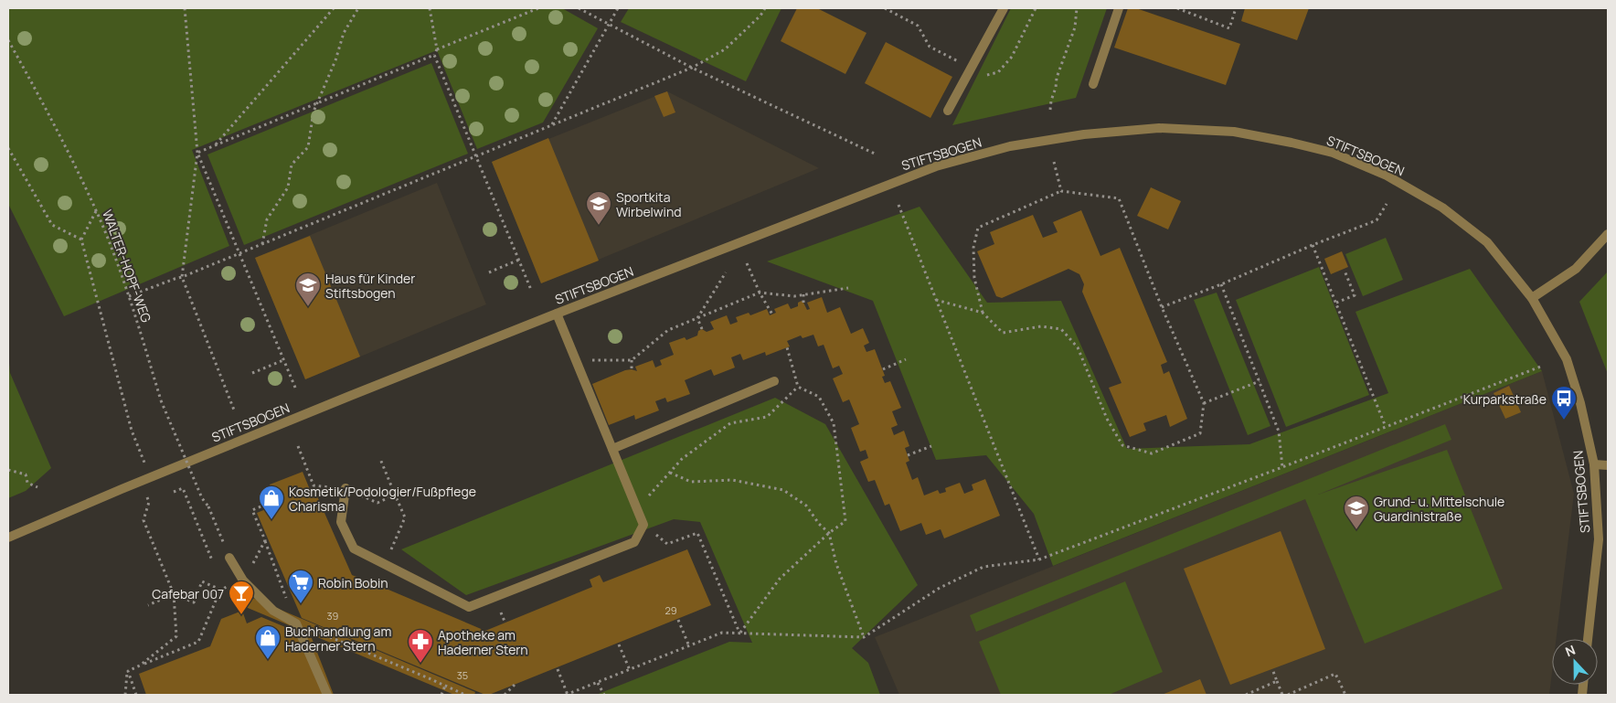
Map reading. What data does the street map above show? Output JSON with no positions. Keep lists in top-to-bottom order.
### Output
{
  "streets": {
    "street": ["STIFTSBOGEN"],
    "path": ["WALTER-HOPF-WEG"]
  },
  "places": {
    "school or university": ["Sportkita Wirbelwind", "Haus für Kinder Stiftsbogen", "Grund- u. Mittelschule Guardinistraße"],
    "bus stop": ["Kurparkstraße"],
    "shop": ["Kosmetik/Podologier/Fußpflege Charisma", "Buchhandlung am Haderner Stern"],
    "supermarket": ["Robin Bobin"],
    "bar": ["Cafebar 007"],
    "pharmacy": ["Apotheke am Haderner Stern"]
  },
  "house_numbers": ["29", "39", "35"],
  "north": "top"
}
